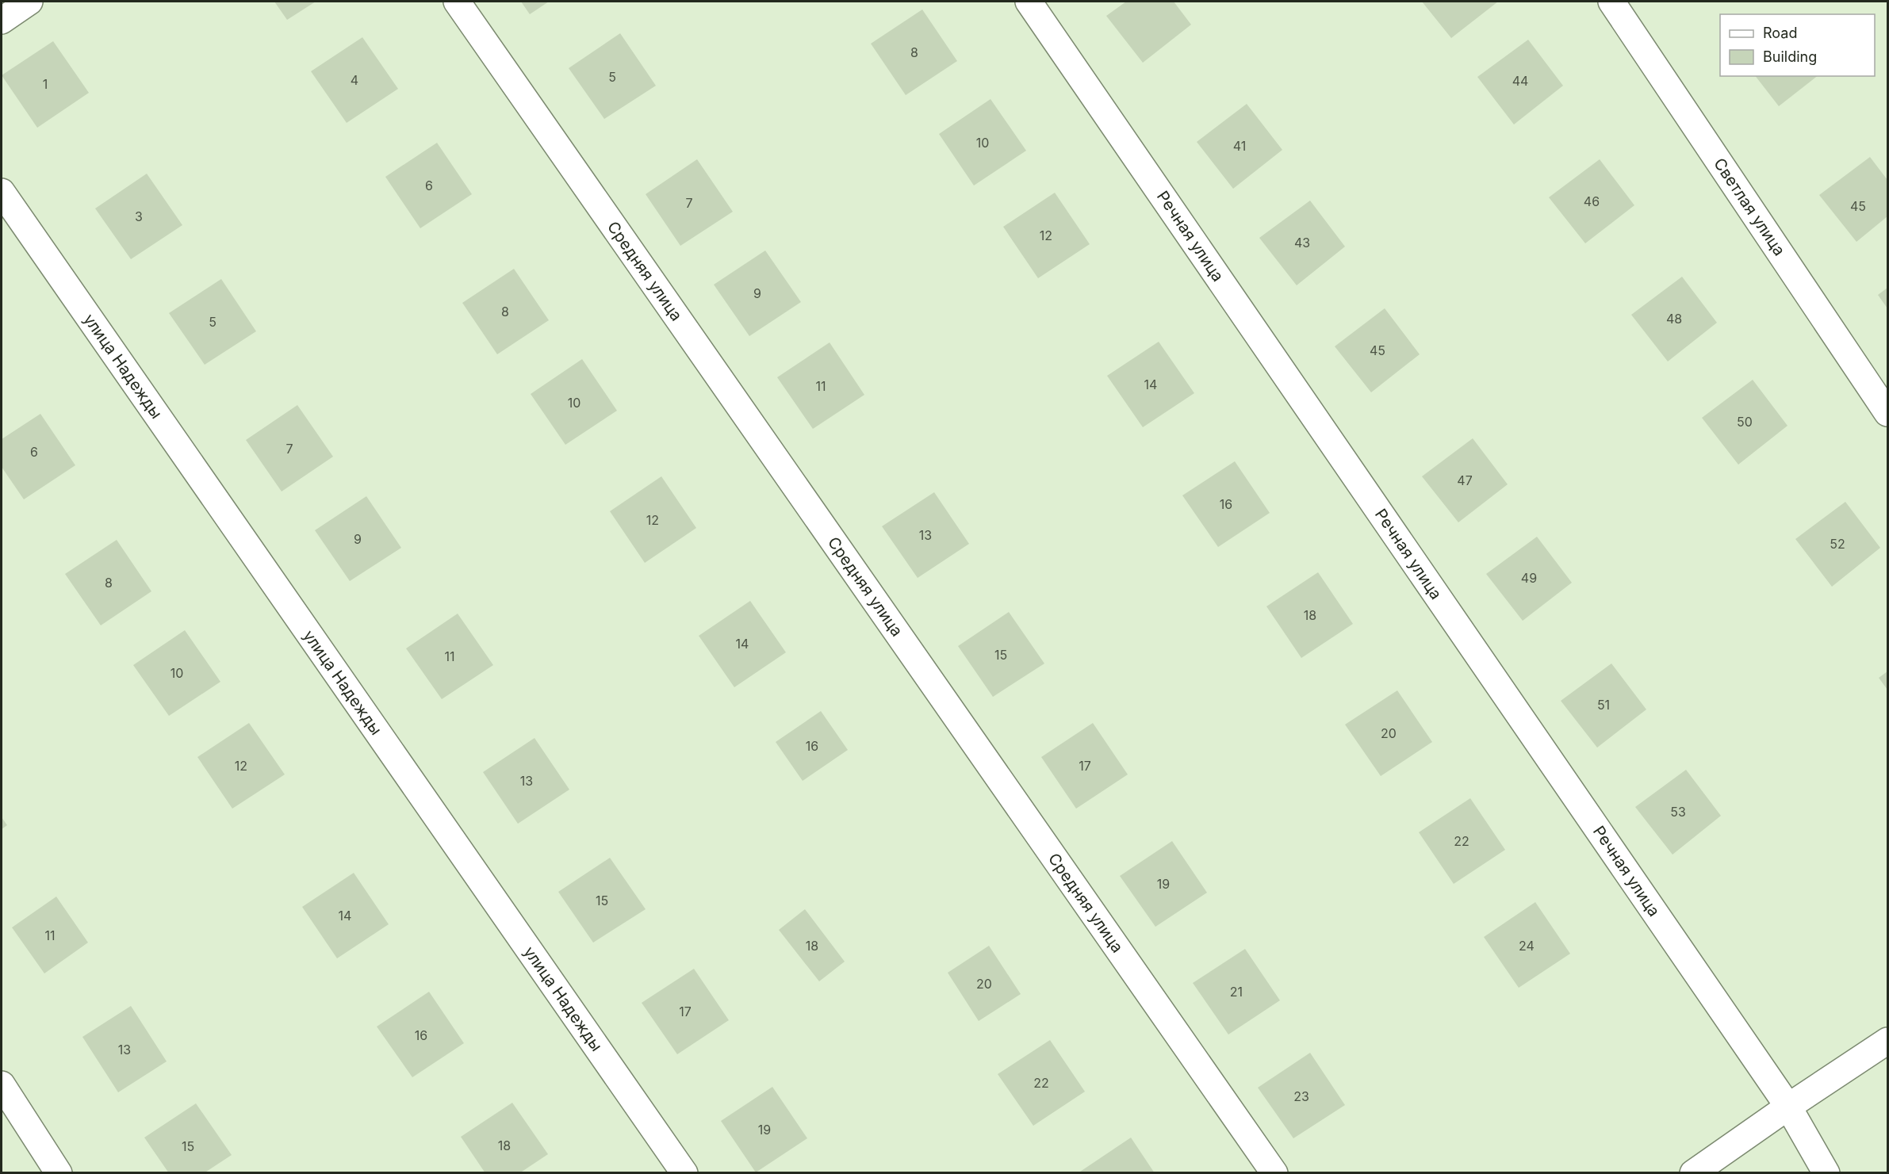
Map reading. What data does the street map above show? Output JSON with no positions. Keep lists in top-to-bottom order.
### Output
{
  "streets": {
    "street": [
      "Светлая улица",
      "Речная улица",
      "Средняя улица",
      "улица Надежды"
    ]
  },
  "house_numbers": [
    "8",
    "5",
    "4",
    "44",
    "1",
    "10",
    "41",
    "6",
    "46",
    "7",
    "45",
    "3",
    "12",
    "43",
    "9",
    "8",
    "48",
    "5",
    "45",
    "14",
    "11",
    "10",
    "50",
    "7",
    "6",
    "47",
    "16",
    "12",
    "13",
    "9",
    "52",
    "49",
    "8",
    "18",
    "14",
    "15",
    "11",
    "10",
    "51",
    "20",
    "16",
    "12",
    "17",
    "13",
    "53",
    "22",
    "19",
    "15",
    "14",
    "11",
    "18",
    "24",
    "20",
    "21",
    "17",
    "16",
    "13",
    "22",
    "23",
    "19",
    "18",
    "15"
  ],
  "legend": ["Road", "Building"]
}
